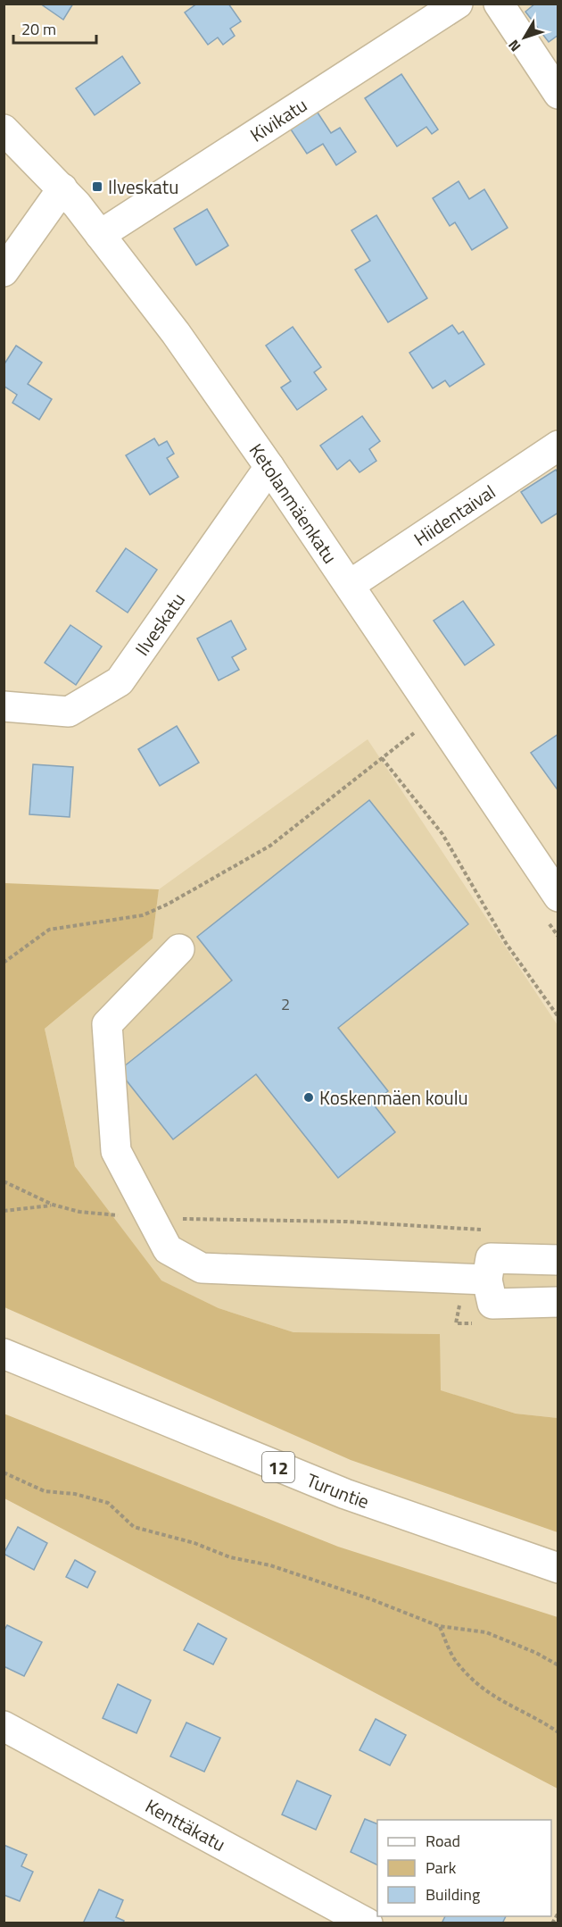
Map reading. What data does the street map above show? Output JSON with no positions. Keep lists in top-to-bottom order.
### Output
{
  "streets": {
    "main road": [
      "Kivikatu",
      "Ketolanmäenkatu",
      "Hiidentaival",
      "Ilveskatu",
      "12",
      "Turuntie",
      "Kenttäkatu"
    ]
  },
  "crossings": [
    ["Kivikatu", "Ketolanmäenkatu"],
    ["Ketolanmäenkatu", "Hiidentaival"],
    ["Ketolanmäenkatu", "Ilveskatu"]
  ],
  "places": {
    "transit": ["Ilveskatu"],
    "other": ["Koskenmäen koulu"]
  },
  "house_numbers": ["2"],
  "legend": ["Road", "Park", "Building"],
  "scale_bar": "20 m",
  "north": "bottom left"
}
